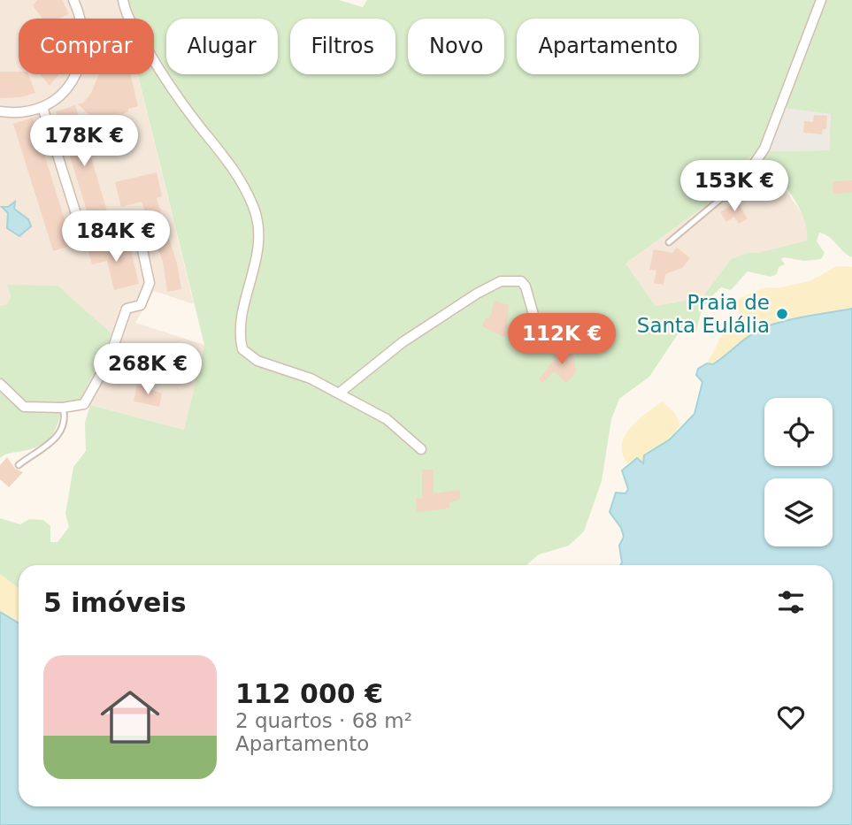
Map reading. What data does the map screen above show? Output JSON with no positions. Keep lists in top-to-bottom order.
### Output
{
  "places": ["Praia de Santa Eulália"],
  "page": {
    "chip": [
      "Comprar",
      "Alugar",
      "Filtros",
      "Novo",
      "Apartamento"
    ],
    "price": [
      "178K €",
      "153K €",
      "184K €",
      "112K €",
      "268K €"
    ],
    "heading": "5 imóveis",
    "list": [
      {
        "name": "112 000 €",
        "note": "2 quartos · 68 m² · Apartamento"
      }
    ]
  }
}
